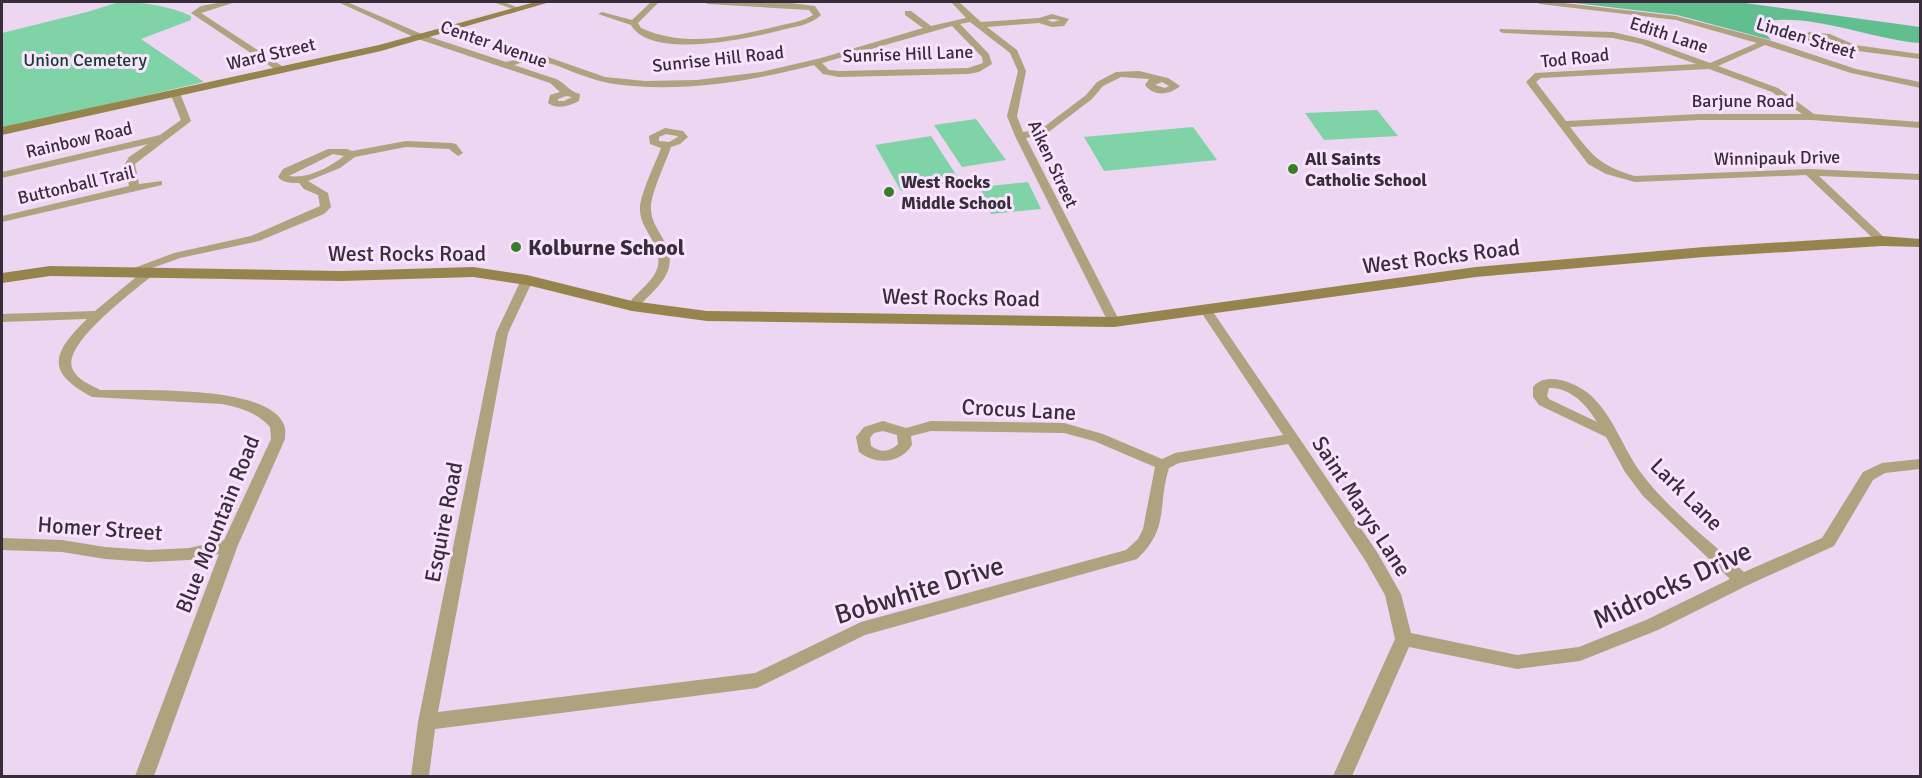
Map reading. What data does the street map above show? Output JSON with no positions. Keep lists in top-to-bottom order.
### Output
{
  "streets": {
    "main road": ["Ward Street", "West Rocks Road"],
    "street": [
      "Edith Lane",
      "Linden Street",
      "Center Avenue",
      "Sunrise Hill Lane",
      "Tod Road",
      "Sunrise Hill Road",
      "Barjune Road",
      "Rainbow Road",
      "Winnipauk Drive",
      "Aiken Street",
      "Buttonball Trail",
      "Crocus Lane",
      "Lark Lane",
      "Saint Marys Lane",
      "Esquire Road",
      "Blue Mountain Road",
      "Homer Street",
      "Midrocks Drive",
      "Bobwhite Drive"
    ]
  },
  "crossings": [
    ["Edith Lane", "Tod Road"],
    ["Edith Lane", "Barjune Road"],
    ["Linden Street", "Tod Road"],
    ["Center Avenue", "Ward Street"],
    ["Center Avenue", "Sunrise Hill Road"],
    ["Sunrise Hill Lane", "Sunrise Hill Road"],
    ["Tod Road", "Barjune Road"],
    ["Tod Road", "Winnipauk Drive"],
    ["Sunrise Hill Road", "Aiken Street"],
    ["Aiken Street", "West Rocks Road"],
    ["West Rocks Road", "Saint Marys Lane"],
    ["West Rocks Road", "Esquire Road"],
    ["West Rocks Road", "Blue Mountain Road"],
    ["Crocus Lane", "Bobwhite Drive"],
    ["Lark Lane", "Midrocks Drive"],
    ["Saint Marys Lane", "Midrocks Drive"],
    ["Esquire Road", "Bobwhite Drive"],
    ["Blue Mountain Road", "Homer Street"]
  ],
  "parks": ["Union Cemetery"],
  "places": ["All Saints Catholic School", "West Rocks Middle School", "Kolburne School"]
}
